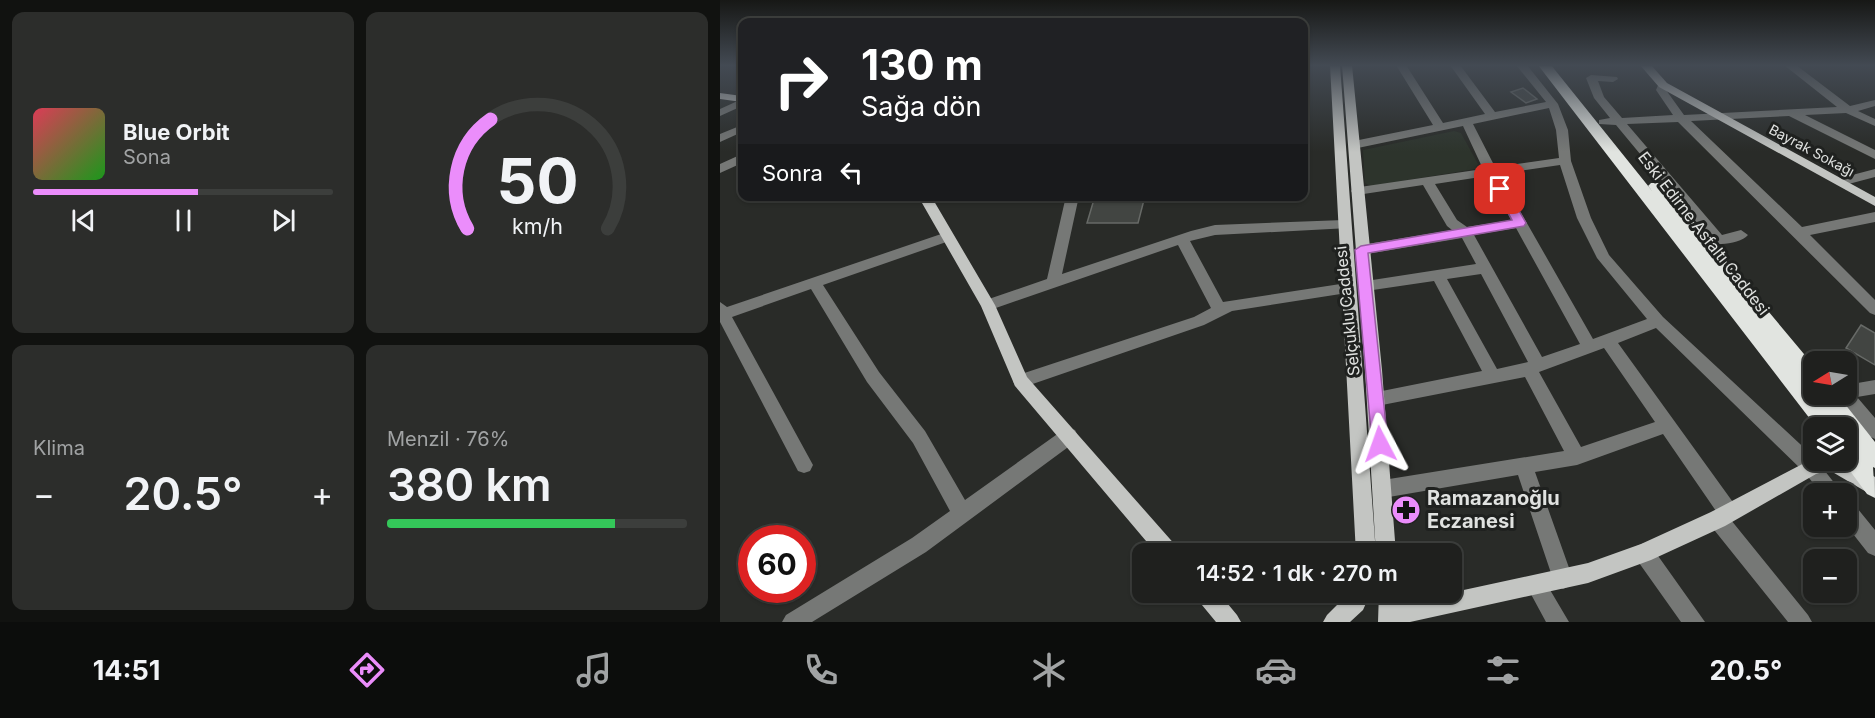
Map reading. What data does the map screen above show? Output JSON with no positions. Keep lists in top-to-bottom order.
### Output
{
  "streets": {
    "highway": ["Eski Edirne Asfaltı Caddesi"],
    "main road": ["Bayrak Sokağı", "Selçuklu Caddesi"]
  },
  "places": {
    "pharmacy": ["Ramazanoğlu Eczanesi"]
  },
  "north": "left",
  "page": {
    "turn": ["130 m", "Sağa dön"],
    "song": ["Blue Orbit", "Sona"],
    "then": "Sonra",
    "tile": [
      "Klima",
      ["Menzil · 76%", "380 km"]
    ],
    "map_buttons": ["+", "−"],
    "heat": ["−", "20.5°", "+"],
    "limit": "60",
    "trip": "14:52 · 1 dk · 270 m",
    "tabs": ["14:51", "20.5°"],
    "gauge": ["50", "km/h"]
  }
}
